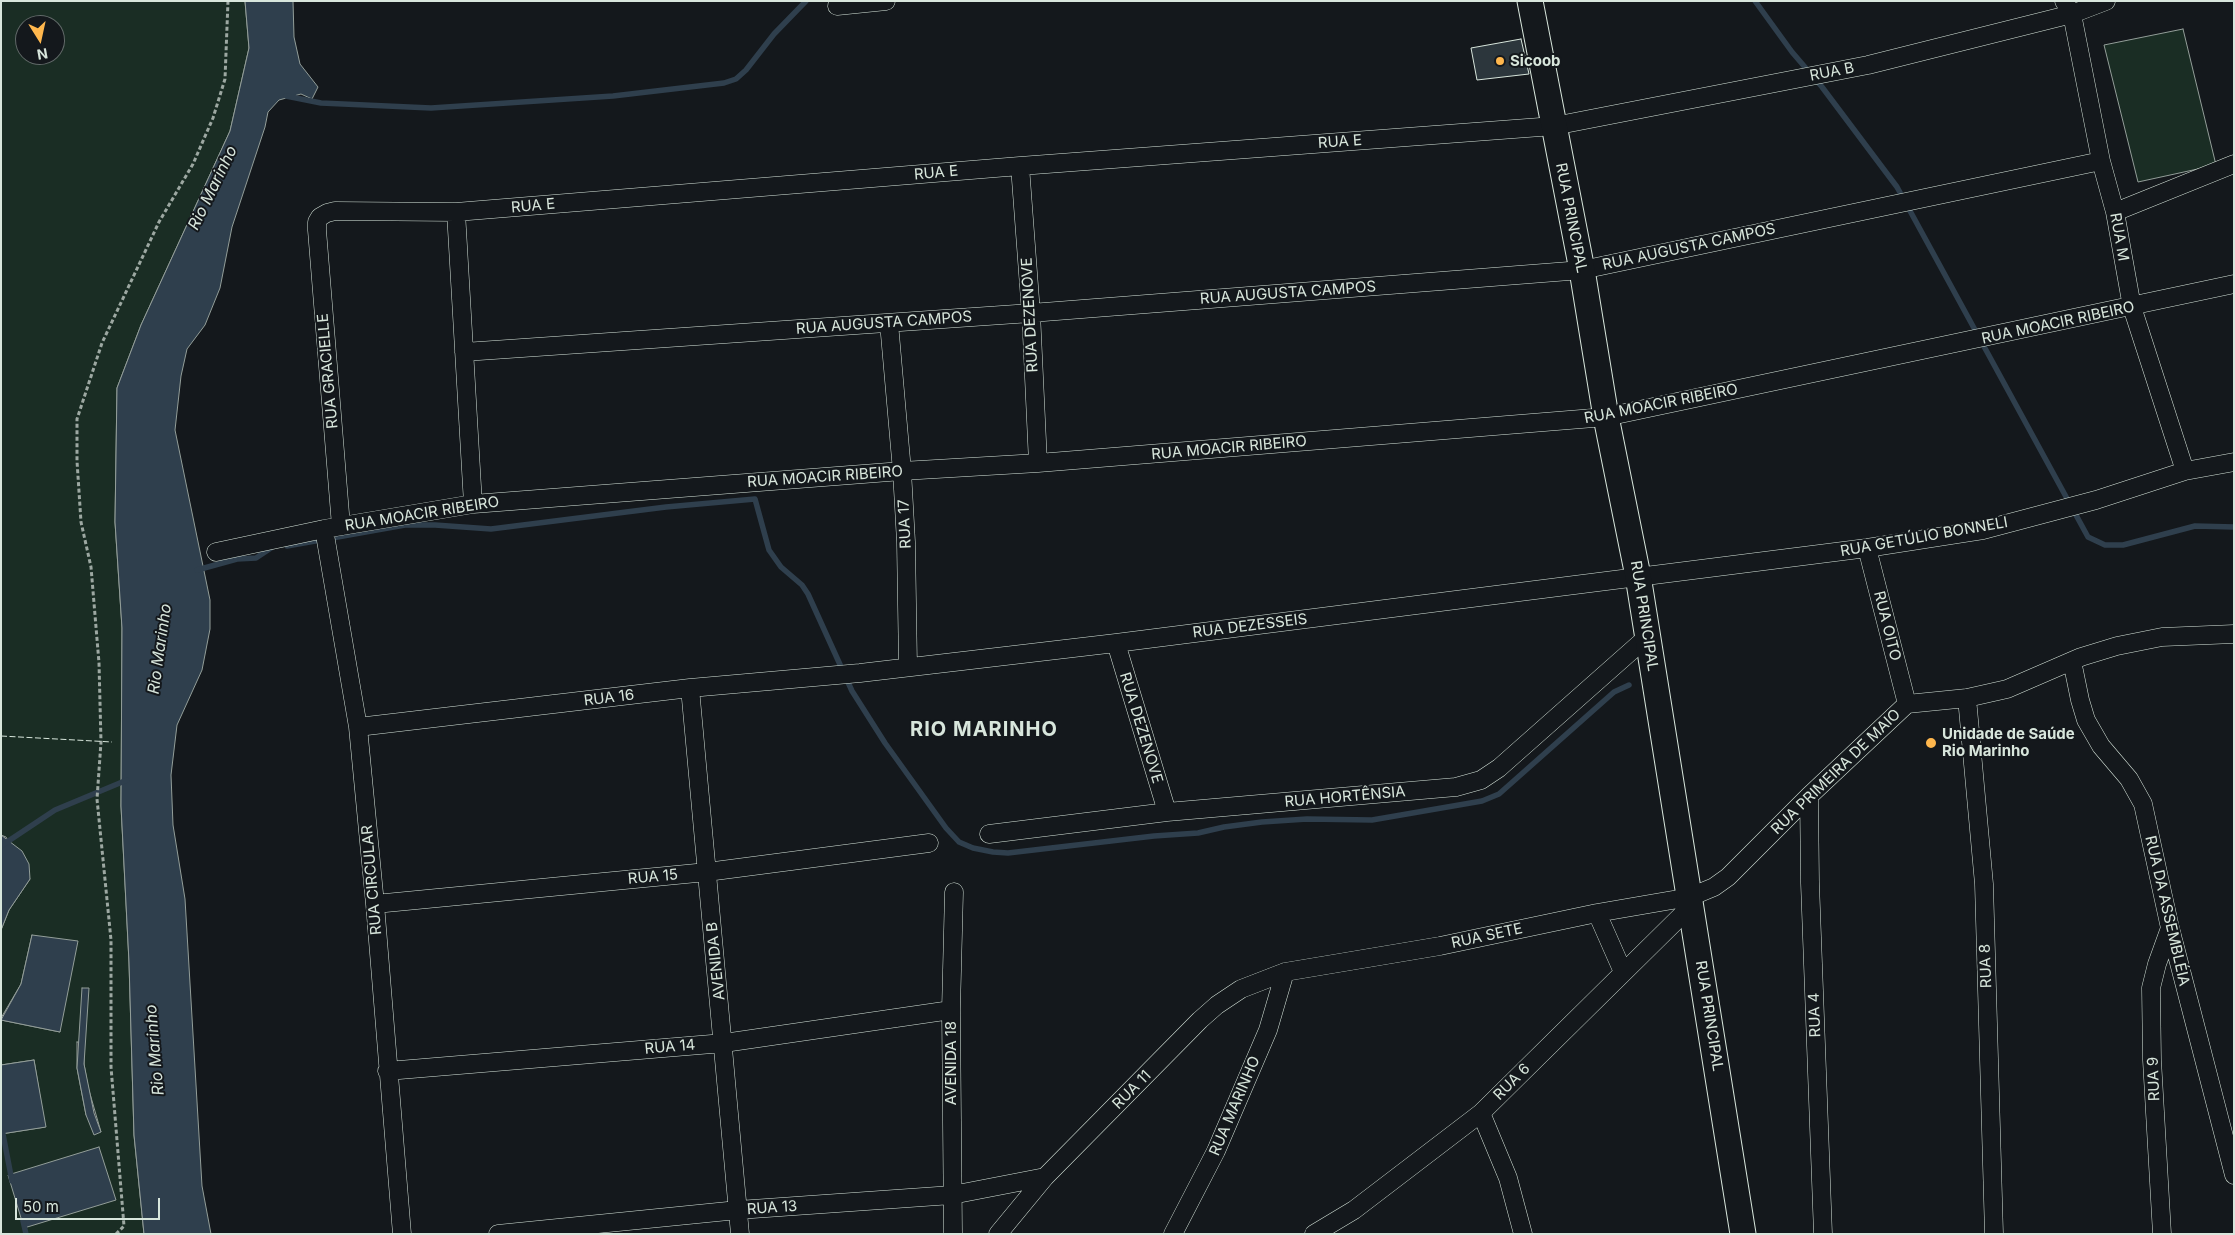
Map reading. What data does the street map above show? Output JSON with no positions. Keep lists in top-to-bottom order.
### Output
{
  "streets": {
    "main road": ["RUA PRINCIPAL"],
    "street": [
      "RUA B",
      "RUA E",
      "RUA M",
      "RUA AUGUSTA CAMPOS",
      "RUA DEZENOVE",
      "RUA MOACIR RIBEIRO",
      "RUA GRACIELLE",
      "RUA 17",
      "RUA GETÚLIO BONNELI",
      "RUA DEZESSEIS",
      "RUA OITO",
      "RUA 16",
      "RUA PRIMEIRA DE MAIO",
      "RUA HORTÊNSIA",
      "RUA 15",
      "RUA CIRCULAR",
      "RUA DA ASSEMBLÉIA",
      "RUA SETE",
      "AVENIDA B",
      "RUA 8",
      "RUA 4",
      "RUA 14",
      "AVENIDA 18",
      "RUA 9",
      "RUA 6",
      "RUA 11",
      "RUA MARINHO",
      "RUA 13"
    ]
  },
  "crossings": [
    ["RUA B", "RUA E"],
    ["RUA B", "RUA PRINCIPAL"],
    ["RUA B", "RUA M"],
    ["RUA E", "RUA PRINCIPAL"],
    ["RUA E", "RUA DEZENOVE"],
    ["RUA E", "RUA GRACIELLE"],
    ["RUA PRINCIPAL", "RUA AUGUSTA CAMPOS"],
    ["RUA PRINCIPAL", "RUA MOACIR RIBEIRO"],
    ["RUA PRINCIPAL", "RUA GETÚLIO BONNELI"],
    ["RUA PRINCIPAL", "RUA DEZESSEIS"],
    ["RUA PRINCIPAL", "RUA PRIMEIRA DE MAIO"],
    ["RUA PRINCIPAL", "RUA HORTÊNSIA"],
    ["RUA PRINCIPAL", "RUA SETE"],
    ["RUA PRINCIPAL", "RUA 6"],
    ["RUA M", "RUA AUGUSTA CAMPOS"],
    ["RUA M", "RUA MOACIR RIBEIRO"],
    ["RUA M", "RUA GETÚLIO BONNELI"],
    ["RUA AUGUSTA CAMPOS", "RUA DEZENOVE"],
    ["RUA AUGUSTA CAMPOS", "RUA 17"],
    ["RUA DEZENOVE", "RUA MOACIR RIBEIRO"],
    ["RUA DEZENOVE", "RUA DEZESSEIS"],
    ["RUA DEZENOVE", "RUA HORTÊNSIA"],
    ["RUA MOACIR RIBEIRO", "RUA GRACIELLE"],
    ["RUA MOACIR RIBEIRO", "RUA 17"],
    ["RUA MOACIR RIBEIRO", "RUA CIRCULAR"],
    ["RUA GRACIELLE", "RUA CIRCULAR"],
    ["RUA 17", "RUA DEZESSEIS"],
    ["RUA GETÚLIO BONNELI", "RUA DEZESSEIS"],
    ["RUA GETÚLIO BONNELI", "RUA OITO"],
    ["RUA DEZESSEIS", "RUA 16"],
    ["RUA OITO", "RUA PRIMEIRA DE MAIO"],
    ["RUA 16", "RUA CIRCULAR"],
    ["RUA 16", "AVENIDA B"],
    ["RUA PRIMEIRA DE MAIO", "RUA DA ASSEMBLÉIA"],
    ["RUA PRIMEIRA DE MAIO", "RUA SETE"],
    ["RUA PRIMEIRA DE MAIO", "RUA 8"],
    ["RUA PRIMEIRA DE MAIO", "RUA 4"],
    ["RUA PRIMEIRA DE MAIO", "RUA 6"],
    ["RUA 15", "RUA CIRCULAR"],
    ["RUA 15", "AVENIDA B"],
    ["RUA CIRCULAR", "RUA 14"],
    ["RUA DA ASSEMBLÉIA", "RUA 9"],
    ["RUA SETE", "RUA 6"],
    ["RUA SETE", "RUA 11"],
    ["RUA SETE", "RUA MARINHO"],
    ["AVENIDA B", "RUA 14"],
    ["AVENIDA B", "RUA 13"],
    ["RUA 14", "AVENIDA 18"],
    ["AVENIDA 18", "RUA 13"],
    ["RUA 11", "RUA MARINHO"],
    ["RUA 11", "RUA 13"]
  ],
  "districts": ["RIO MARINHO"],
  "water": ["Rio Marinho"],
  "places": ["Sicoob", "Unidade de Saúde Rio Marinho"],
  "scale_bar": "50 m",
  "north": "bottom"
}
